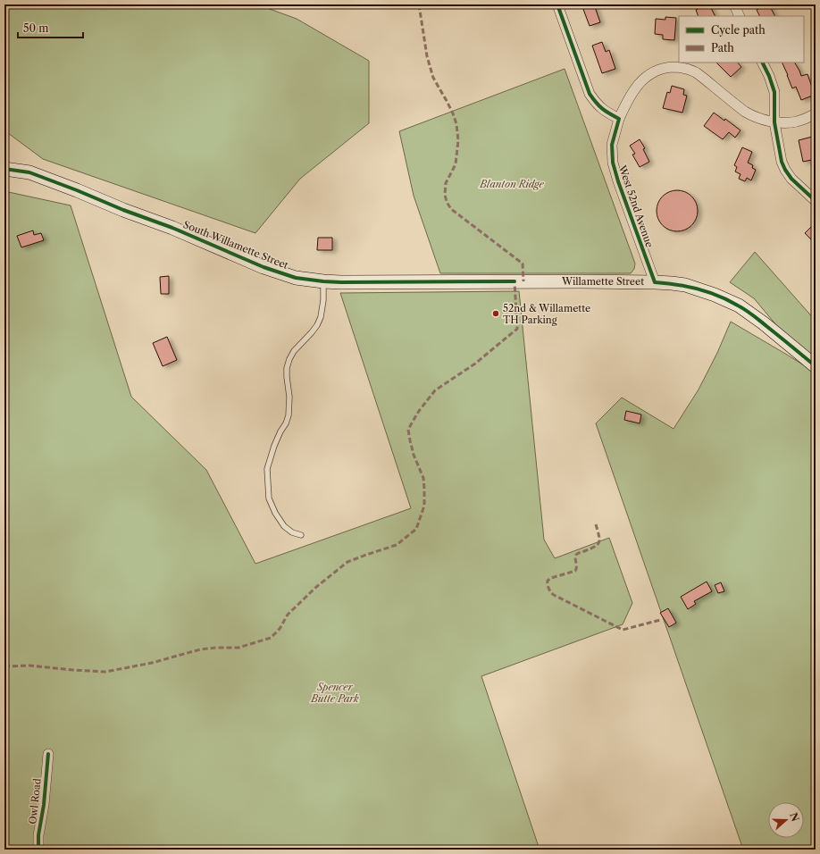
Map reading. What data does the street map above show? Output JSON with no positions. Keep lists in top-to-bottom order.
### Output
{
  "streets": {
    "main road": ["South Willamette Street", "Willamette Street"],
    "street": ["West 52nd Avenue", "Owl Road"]
  },
  "crossings": [
    ["West 52nd Avenue", "Willamette Street"],
    ["South Willamette Street", "Willamette Street"]
  ],
  "parks": ["Blanton Ridge", "Spencer Butte Park"],
  "places": ["52nd & Willamette TH Parking"],
  "legend": ["Cycle path", "Path"],
  "scale_bar": "50 m",
  "north": "right"
}
